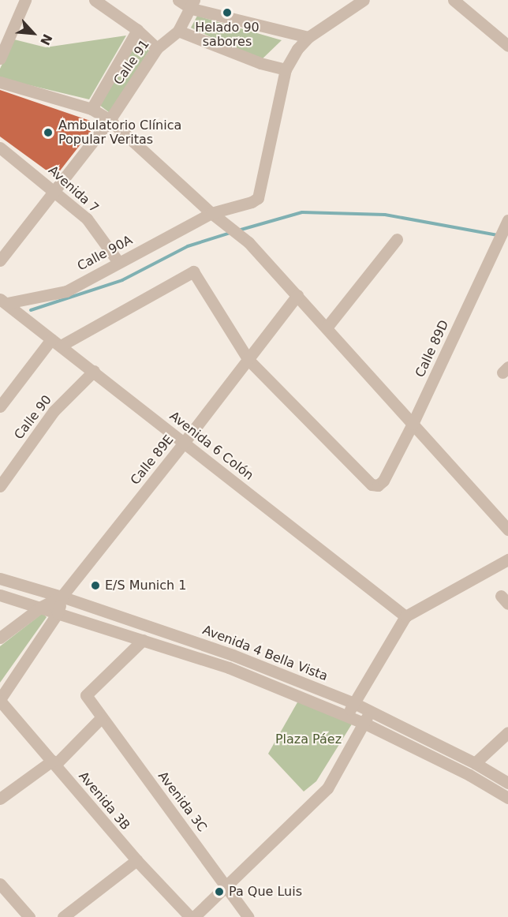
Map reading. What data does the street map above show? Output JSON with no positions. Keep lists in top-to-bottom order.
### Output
{
  "streets": {
    "street": [
      "Calle 91",
      "Avenida 7",
      "Calle 90A",
      "Calle 89D",
      "Calle 90",
      "Avenida 6 Colón",
      "Calle 89E",
      "Avenida 4 Bella Vista",
      "Avenida 3B",
      "Avenida 3C"
    ]
  },
  "crossings": [
    ["Calle 91", "Avenida 7"],
    ["Avenida 7", "Calle 90A"],
    ["Calle 90A", "Avenida 6 Colón"],
    ["Calle 89D", "Calle 89E"],
    ["Calle 90", "Avenida 6 Colón"],
    ["Avenida 6 Colón", "Calle 89E"],
    ["Calle 89E", "Avenida 4 Bella Vista"],
    ["Avenida 4 Bella Vista", "Avenida 3C"]
  ],
  "parks": ["Plaza Páez"],
  "places": [
    "Helado 90 sabores",
    "Ambulatorio Clínica Popular Veritas",
    "E/S Munich 1",
    "Pa Que Luis"
  ],
  "north": "bottom right"
}
